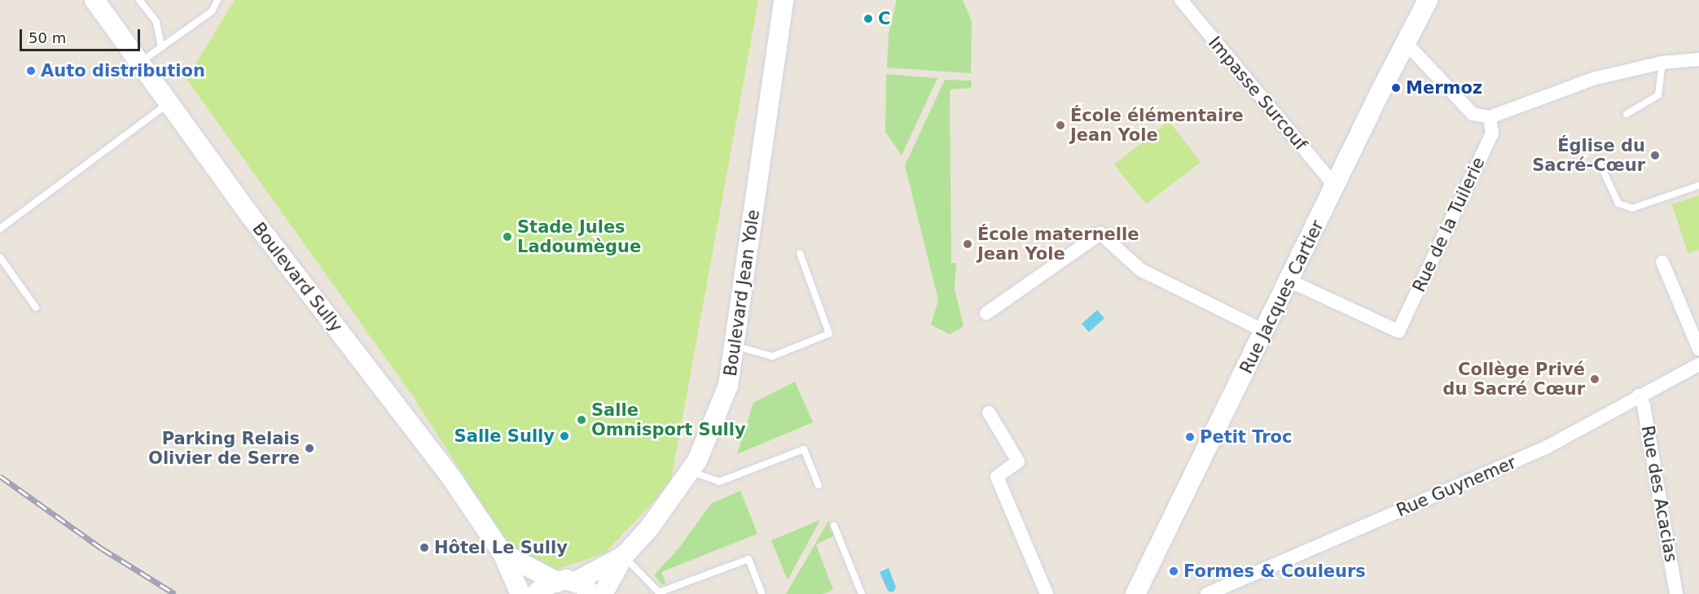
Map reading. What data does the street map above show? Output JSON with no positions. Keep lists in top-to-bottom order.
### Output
{
  "streets": {
    "main road": ["Boulevard Sully", "Boulevard Jean Yole", "Rue Jacques Cartier"],
    "street": [
      "Impasse Surcouf",
      "Rue de la Tuilerie",
      "Rue Guynemer",
      "Rue des Acacias"
    ]
  },
  "crossings": [
    ["Impasse Surcouf", "Rue Jacques Cartier"],
    ["Rue de la Tuilerie", "Rue Jacques Cartier"],
    ["Rue Guynemer", "Rue des Acacias"]
  ],
  "places": [
    "C",
    "Auto distribution",
    "Mermoz",
    "École élémentaire Jean Yole",
    "Église du Sacré-Cœur",
    "Stade Jules Ladoumègue",
    "École maternelle Jean Yole",
    "Collège Privé du Sacré Cœur",
    "Salle Omnisport Sully",
    "Salle Sully",
    "Petit Troc",
    "Parking Relais Olivier de Serre",
    "Hôtel Le Sully",
    "Formes & Couleurs"
  ],
  "scale_bar": "50 m"
}
